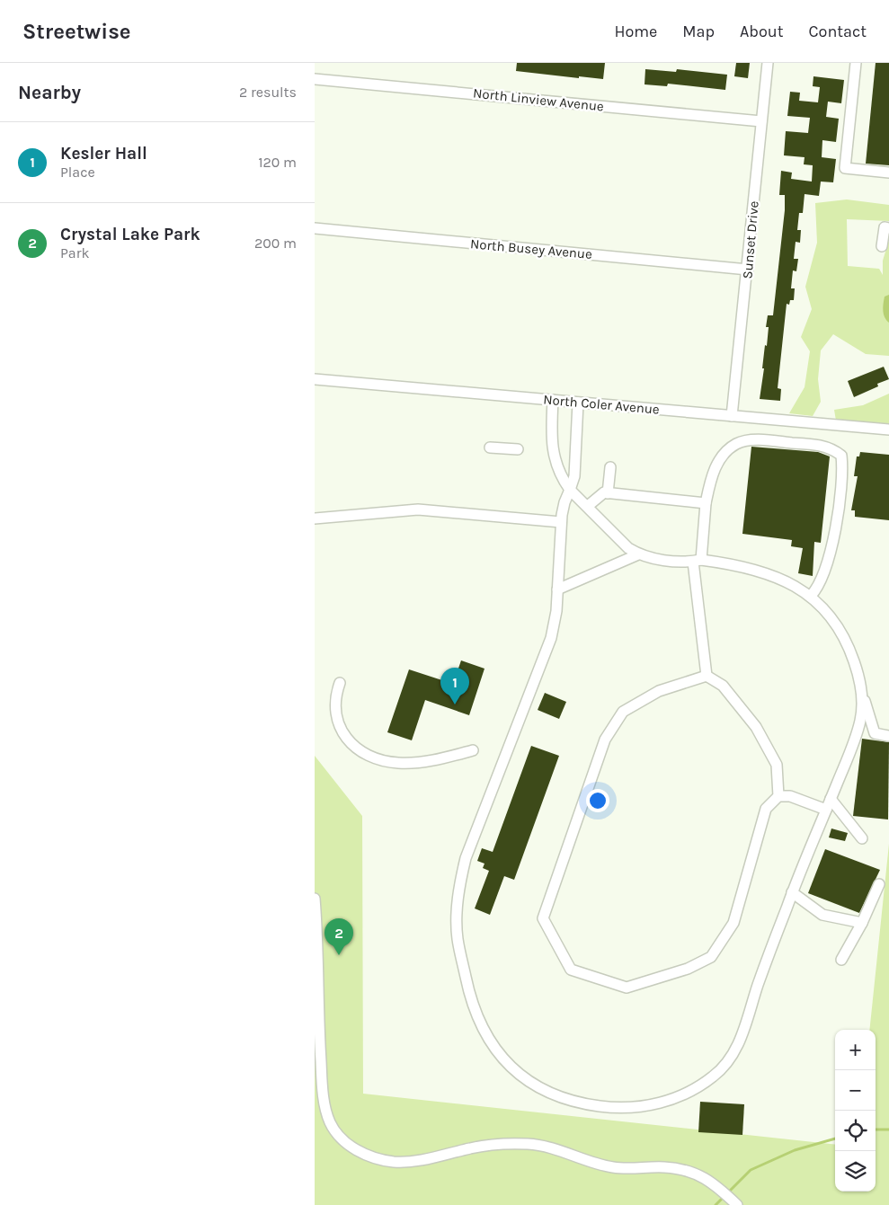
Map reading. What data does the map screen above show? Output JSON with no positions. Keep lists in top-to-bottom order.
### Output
{
  "streets": {
    "street": [
      "North Linview Avenue",
      "Sunset Drive",
      "North Busey Avenue",
      "North Coler Avenue"
    ]
  },
  "crossings": [
    ["North Linview Avenue", "Sunset Drive"],
    ["Sunset Drive", "North Busey Avenue"],
    ["Sunset Drive", "North Coler Avenue"]
  ],
  "page": {
    "header": "Streetwise",
    "nav": [
      "Home",
      "Map",
      "About",
      "Contact"
    ],
    "heading": ["Nearby", "2 results"],
    "list": [
      {
        "mark": "1",
        "name": "Kesler Hall",
        "note": "Place",
        "value": "120 m"
      },
      {
        "mark": "2",
        "name": "Crystal Lake Park",
        "note": "Park",
        "value": "200 m"
      }
    ],
    "pins": ["1", "2"],
    "map_buttons": ["+", "−"]
  }
}
